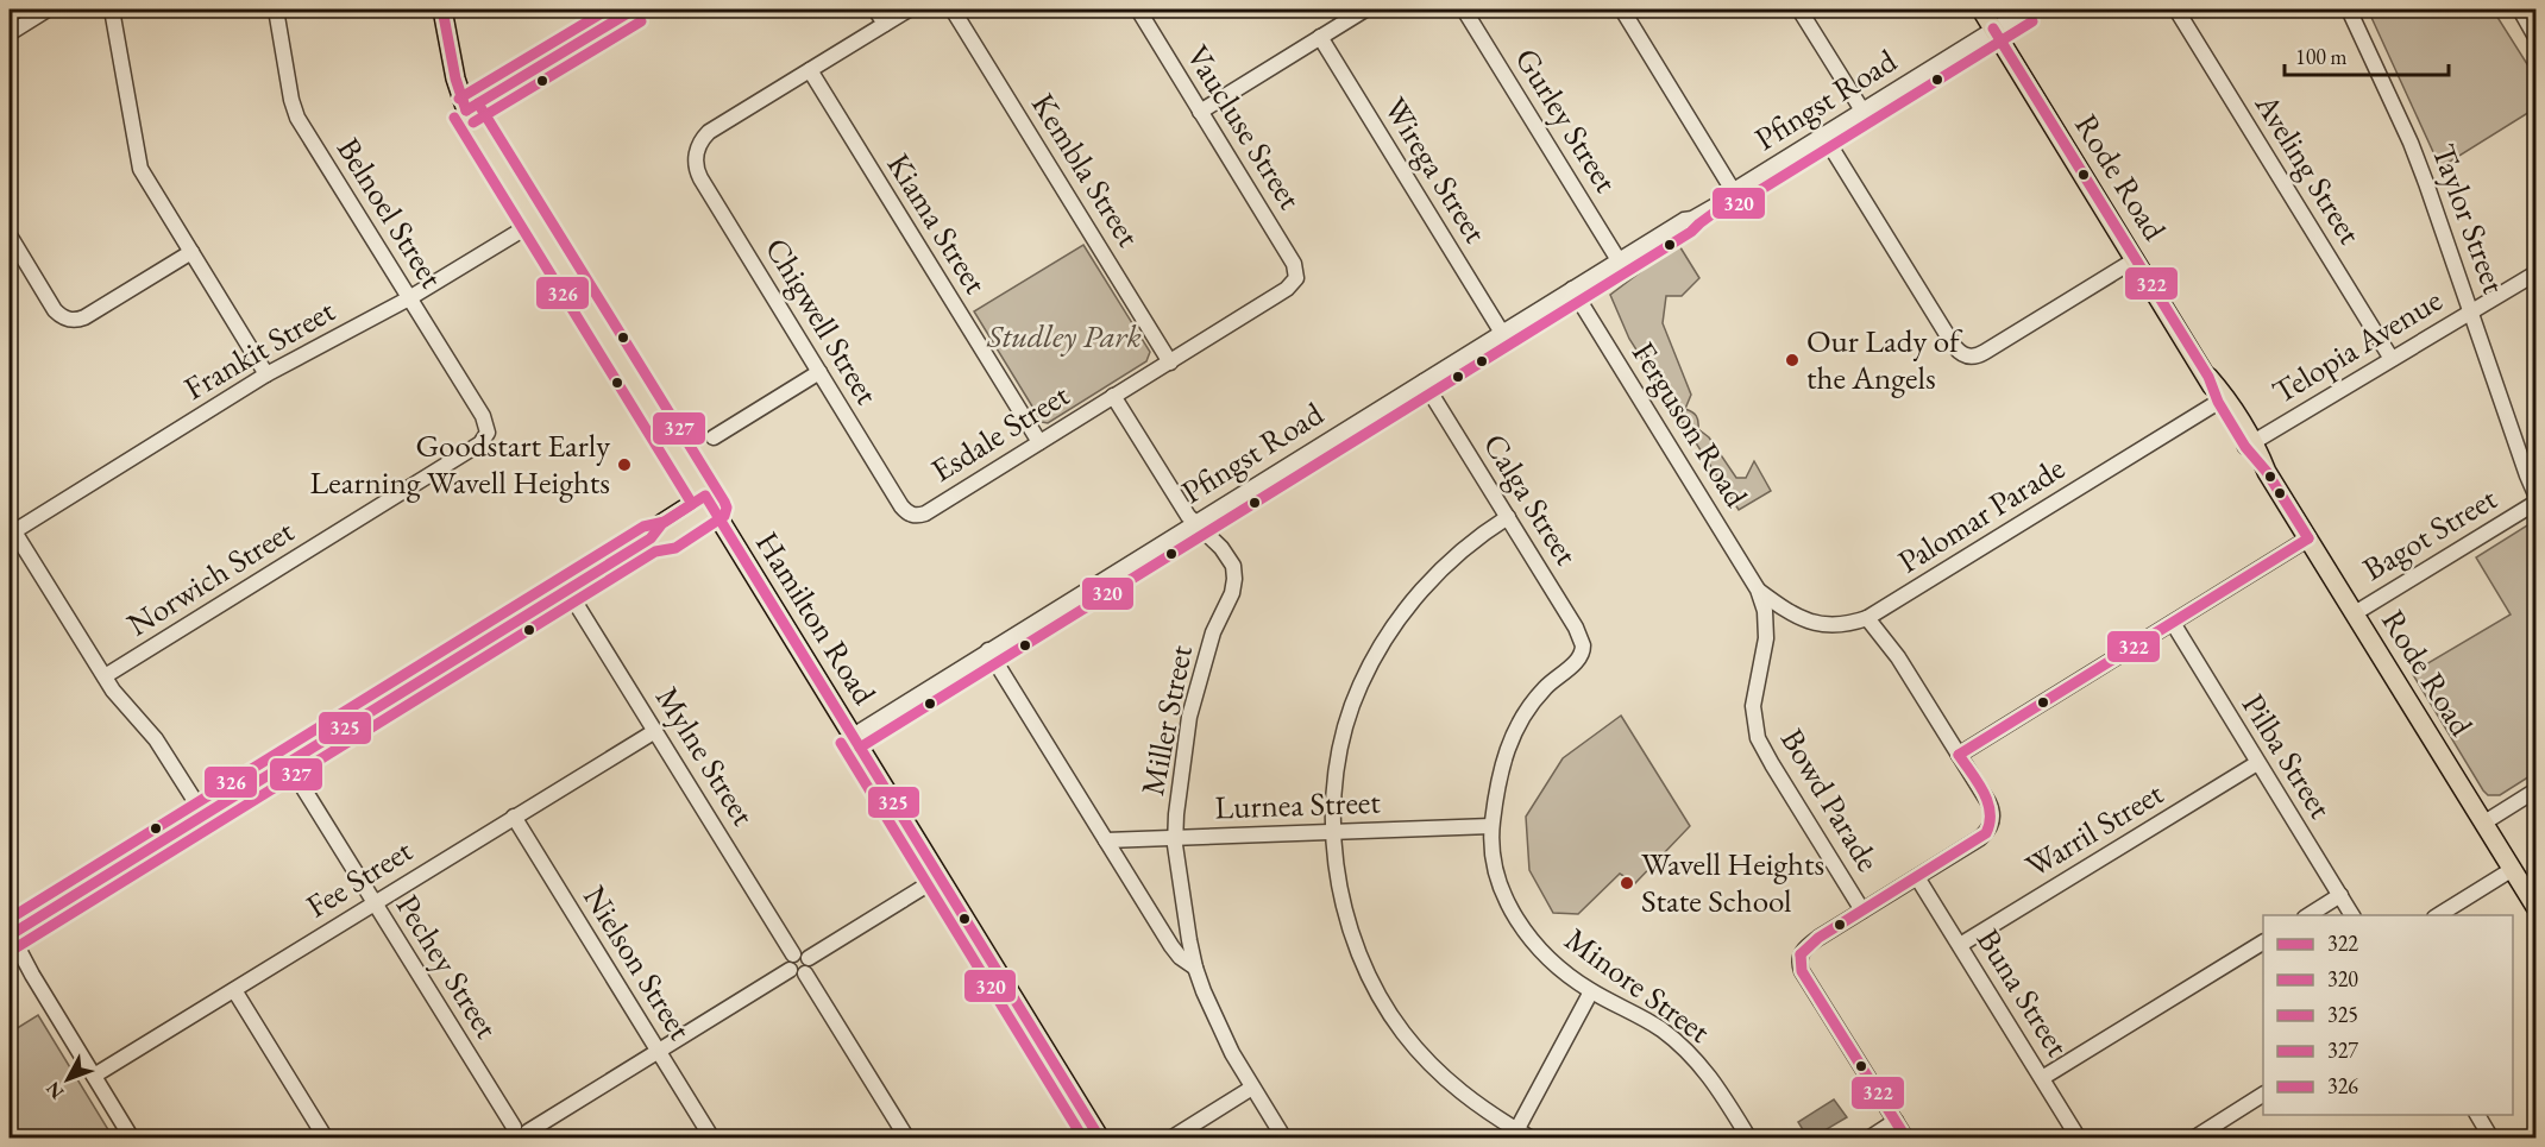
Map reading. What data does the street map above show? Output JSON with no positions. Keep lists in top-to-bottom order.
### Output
{
  "streets": {
    "main road": ["Rode Road", "Hamilton Road"],
    "street": [
      "Pfingst Road",
      "Gurley Street",
      "Vaucluse Street",
      "Aveling Street",
      "Kembla Street",
      "Wirega Street",
      "Belnoel Street",
      "Taylor Street",
      "Kiama Street",
      "Chigwell Street",
      "Telopia Avenue",
      "Frankit Street",
      "Ferguson Road",
      "Esdale Street",
      "Calga Street",
      "Palomar Parade",
      "Bagot Street",
      "Norwich Street",
      "Miller Street",
      "Mylne Street",
      "Pilba Street",
      "Bowd Parade",
      "Lurnea Street",
      "Warril Street",
      "Fee Street",
      "Nielson Street",
      "Pechey Street",
      "Minore Street",
      "Buna Street"
    ]
  },
  "crossings": [
    ["Pfingst Road", "Gurley Street"],
    ["Pfingst Road", "Wirega Street"],
    ["Pfingst Road", "Rode Road"],
    ["Pfingst Road", "Ferguson Road"],
    ["Pfingst Road", "Calga Street"],
    ["Pfingst Road", "Hamilton Road"],
    ["Pfingst Road", "Miller Street"],
    ["Vaucluse Street", "Esdale Street"],
    ["Aveling Street", "Telopia Avenue"],
    ["Kembla Street", "Esdale Street"],
    ["Rode Road", "Telopia Avenue"],
    ["Rode Road", "Palomar Parade"],
    ["Rode Road", "Bagot Street"],
    ["Belnoel Street", "Frankit Street"],
    ["Belnoel Street", "Norwich Street"],
    ["Taylor Street", "Telopia Avenue"],
    ["Kiama Street", "Chigwell Street"],
    ["Kiama Street", "Esdale Street"],
    ["Chigwell Street", "Esdale Street"],
    ["Frankit Street", "Hamilton Road"],
    ["Ferguson Road", "Palomar Parade"],
    ["Ferguson Road", "Bowd Parade"],
    ["Esdale Street", "Miller Street"],
    ["Calga Street", "Minore Street"],
    ["Palomar Parade", "Bowd Parade"],
    ["Miller Street", "Lurnea Street"],
    ["Mylne Street", "Fee Street"],
    ["Pilba Street", "Warril Street"],
    ["Lurnea Street", "Minore Street"],
    ["Warril Street", "Buna Street"],
    ["Fee Street", "Nielson Street"],
    ["Fee Street", "Pechey Street"]
  ],
  "parks": ["Studley Park"],
  "places": ["Our Lady of the Angels", "Goodstart Early Learning Wavell Heights", "Wavell Heights State School"],
  "lines": [
    "transit line 322",
    "transit line 326",
    "transit line 320",
    "transit line 327",
    "transit line 325"
  ],
  "legend": [
    "322",
    "320",
    "325",
    "327",
    "326"
  ],
  "scale_bar": "100 m",
  "north": "bottom left"
}
